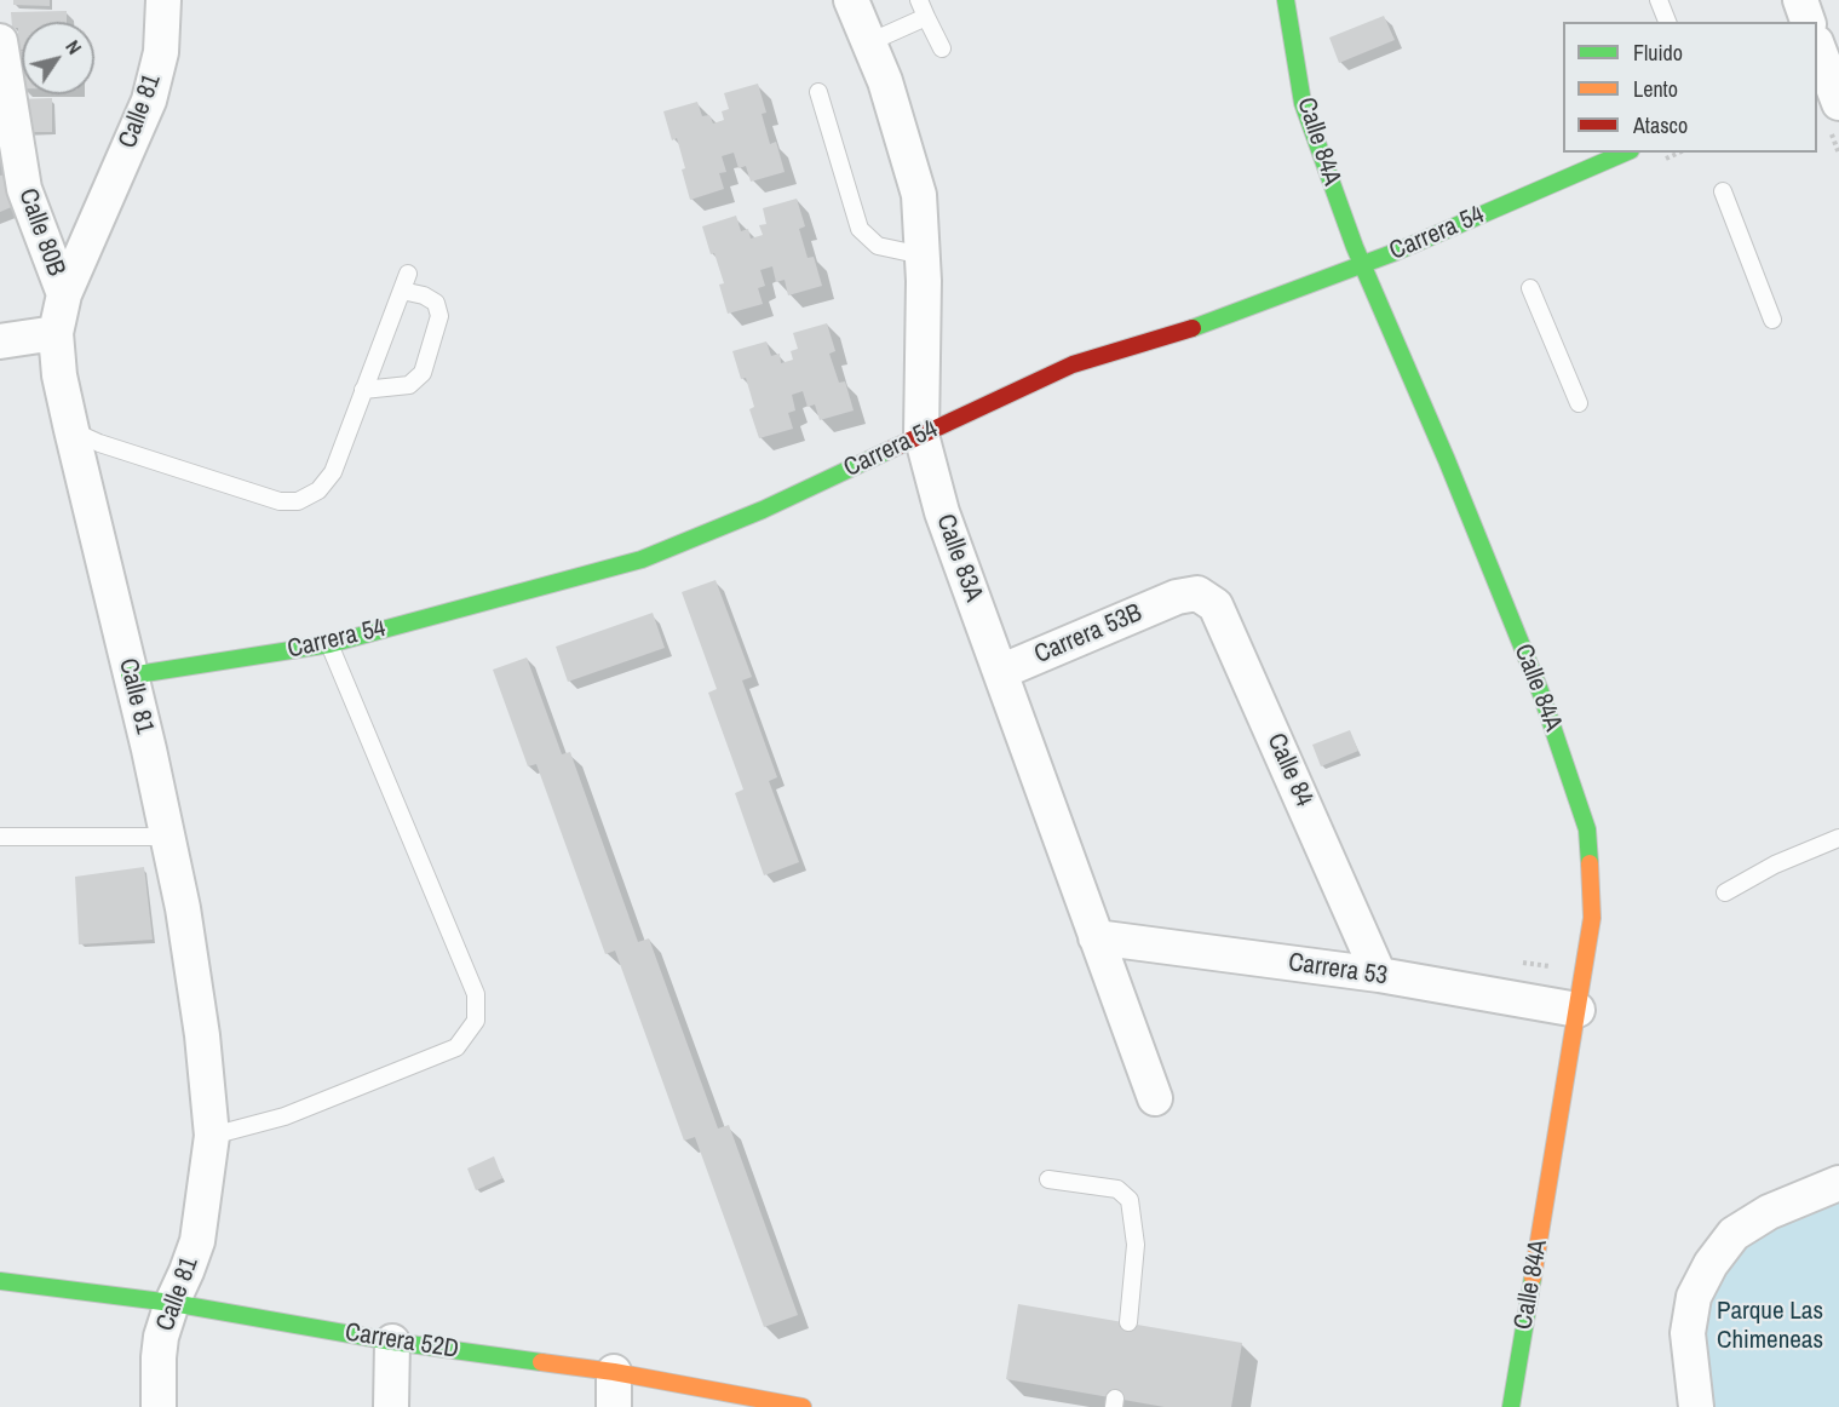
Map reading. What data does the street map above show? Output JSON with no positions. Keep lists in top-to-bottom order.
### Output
{
  "streets": {
    "street": [
      "Calle 81",
      "Calle 84A",
      "Calle 80B",
      "Carrera 54",
      "Calle 83A",
      "Carrera 53B",
      "Calle 84",
      "Carrera 53",
      "Carrera 52D"
    ]
  },
  "crossings": [
    ["Calle 81", "Calle 80B"],
    ["Calle 81", "Carrera 54"],
    ["Calle 81", "Carrera 52D"],
    ["Calle 84A", "Carrera 54"],
    ["Calle 84A", "Carrera 53"],
    ["Carrera 54", "Calle 83A"],
    ["Calle 83A", "Carrera 53B"],
    ["Calle 83A", "Carrera 53"],
    ["Carrera 53B", "Calle 84"],
    ["Calle 84", "Carrera 53"]
  ],
  "parks": ["Parque Las Chimeneas"],
  "legend": ["Fluido", "Lento", "Atasco"],
  "north": "top right"
}
